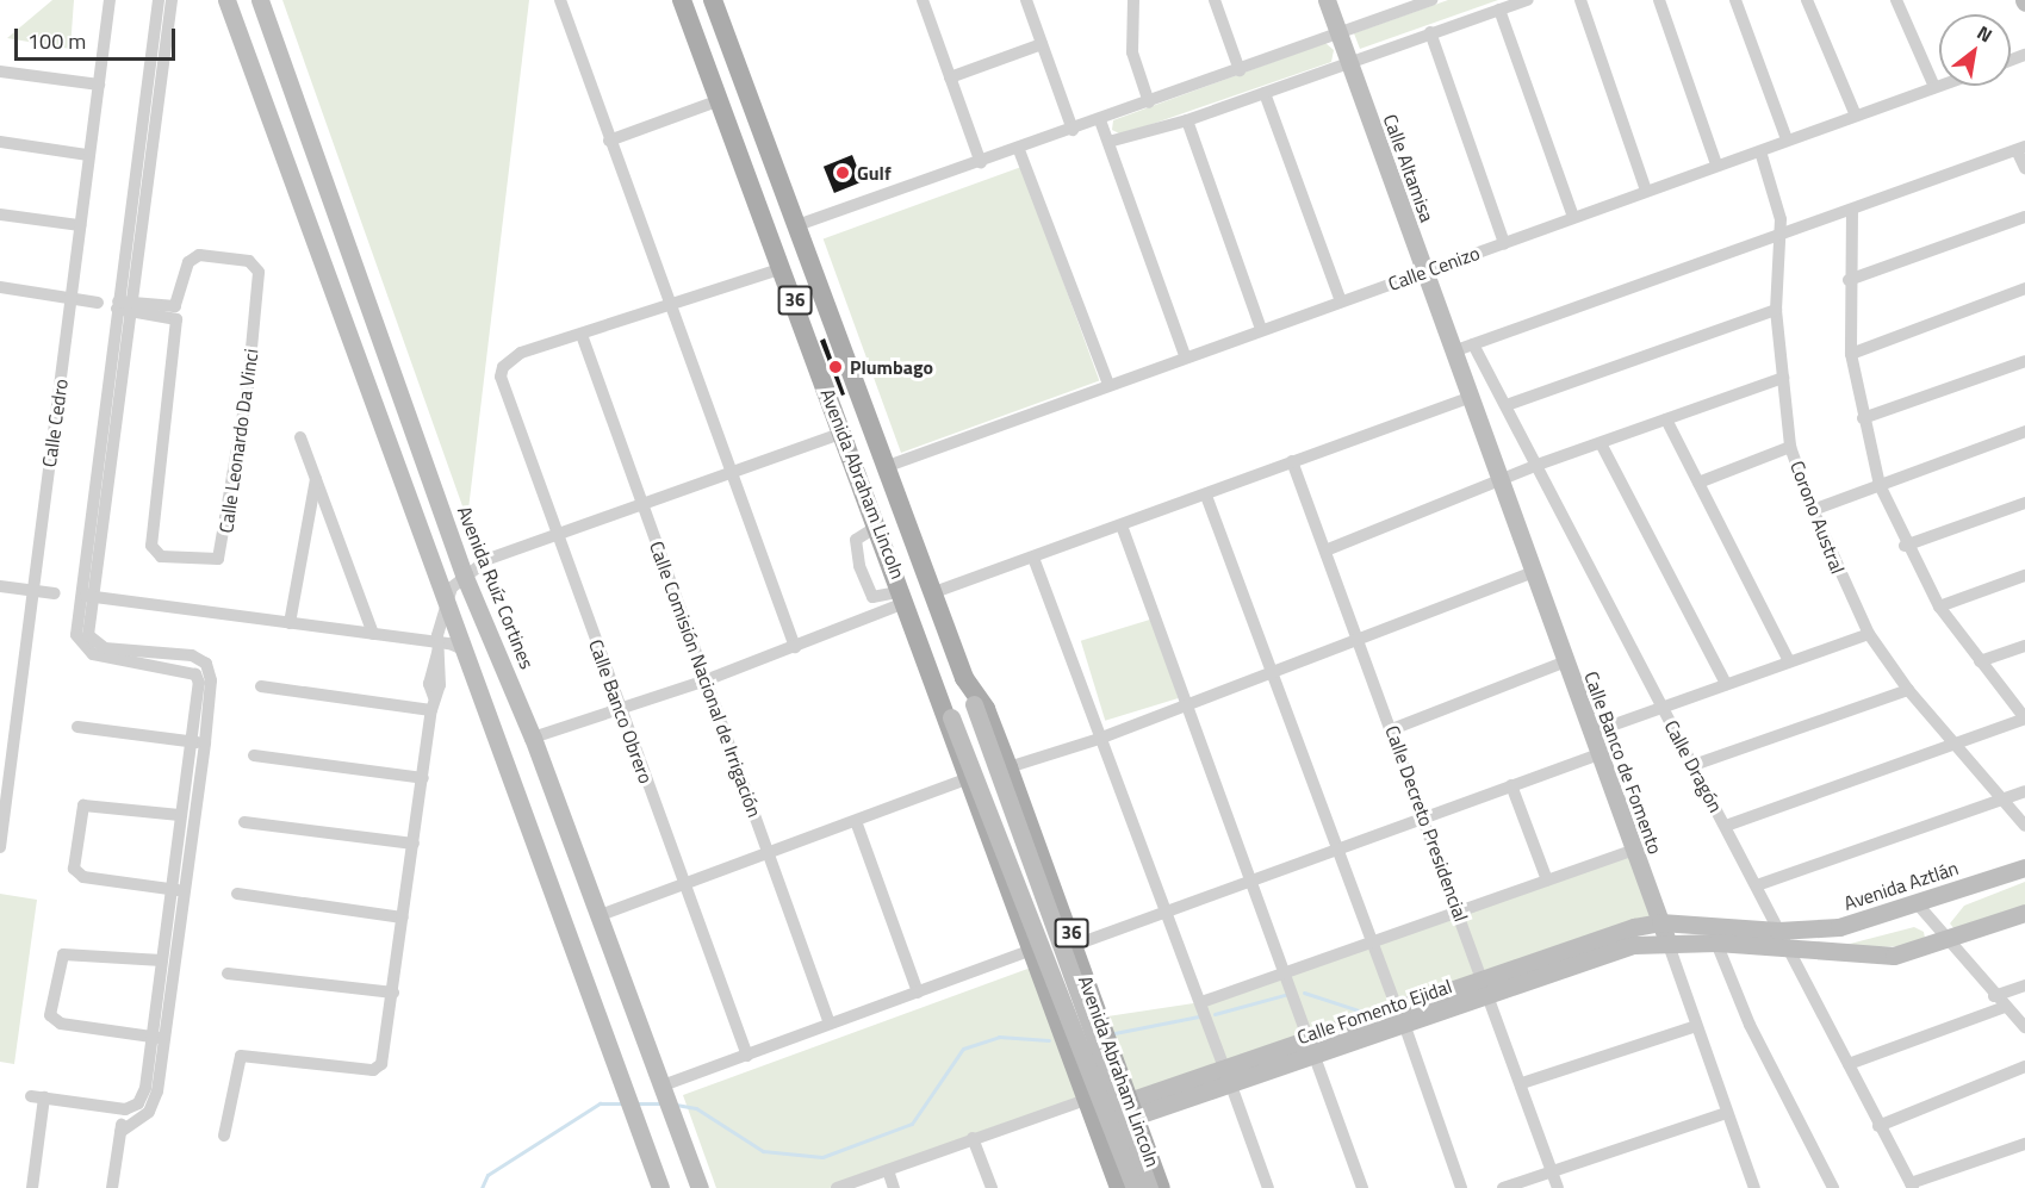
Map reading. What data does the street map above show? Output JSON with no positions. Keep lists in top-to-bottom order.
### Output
{
  "streets": {
    "main road": ["36", "Avenida Abraham Lincoln"],
    "street": [
      "Calle Altamisa",
      "Calle Cenizo",
      "Calle Cedro",
      "Calle Leonardo Da Vinci",
      "Corono Austral",
      "Avenida Ruíz Cortines",
      "Calle Comisión Nacional de Irrigación",
      "Calle Banco Obrero",
      "Calle Banco de Fomento",
      "Calle Dragón",
      "Calle Decreto Presidencial",
      "Avenida Aztlán",
      "Calle Fomento Ejidal"
    ]
  },
  "crossings": [
    ["Calle Altamisa", "Calle Cenizo"],
    ["Calle Altamisa", "Calle Banco de Fomento"],
    ["Calle Cenizo", "36"],
    ["Calle Cenizo", "Corono Austral"],
    ["36", "Avenida Abraham Lincoln"],
    ["Avenida Abraham Lincoln", "Calle Fomento Ejidal"],
    ["Calle Comisión Nacional de Irrigación", "Calle Banco Obrero"],
    ["Calle Banco de Fomento", "Avenida Aztlán"],
    ["Calle Banco de Fomento", "Calle Fomento Ejidal"],
    ["Calle Dragón", "Avenida Aztlán"],
    ["Calle Decreto Presidencial", "Calle Fomento Ejidal"],
    ["Avenida Aztlán", "Calle Fomento Ejidal"]
  ],
  "places": ["Gulf", "Plumbago"],
  "scale_bar": "100 m",
  "north": "top right"
}
